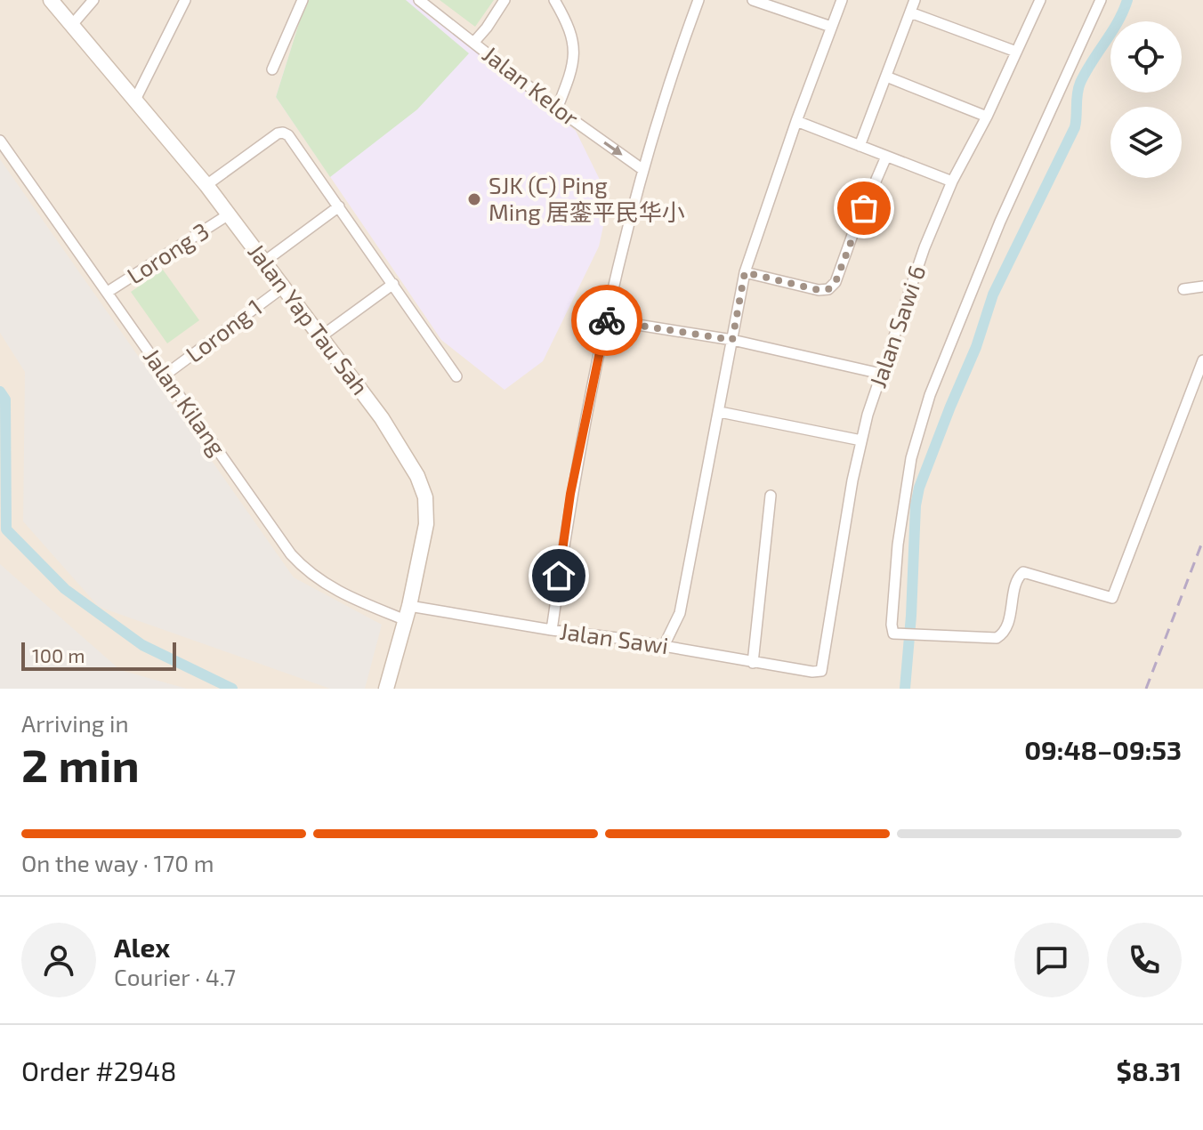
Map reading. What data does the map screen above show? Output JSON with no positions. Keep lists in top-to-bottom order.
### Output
{
  "streets": {
    "street": [
      "Jalan Kelor",
      "Lorong 3",
      "Jalan Yap Tau Sah",
      "Jalan Sawi 6",
      "Lorong 1",
      "Jalan Kilang",
      "Jalan Sawi"
    ]
  },
  "crossings": [
    ["Lorong 3", "Jalan Yap Tau Sah"],
    ["Lorong 3", "Jalan Kilang"],
    ["Jalan Yap Tau Sah", "Lorong 1"],
    ["Jalan Yap Tau Sah", "Jalan Kilang"],
    ["Jalan Yap Tau Sah", "Jalan Sawi"],
    ["Jalan Sawi 6", "Jalan Sawi"],
    ["Lorong 1", "Jalan Kilang"],
    ["Jalan Kilang", "Jalan Sawi"]
  ],
  "one_way": ["Jalan Kelor"],
  "places": ["SJK (C) Ping Ming 居銮平民华小"],
  "scale_bar": "100 m",
  "page": {
    "scale": "100 m",
    "heading": ["2 min", "Arriving in", "09:48–09:53"],
    "panel": [
      "Alex",
      "Courier · 4.7",
      "Order #2948",
      "$8.31"
    ],
    "bar": "On the way · 170 m"
  }
}
